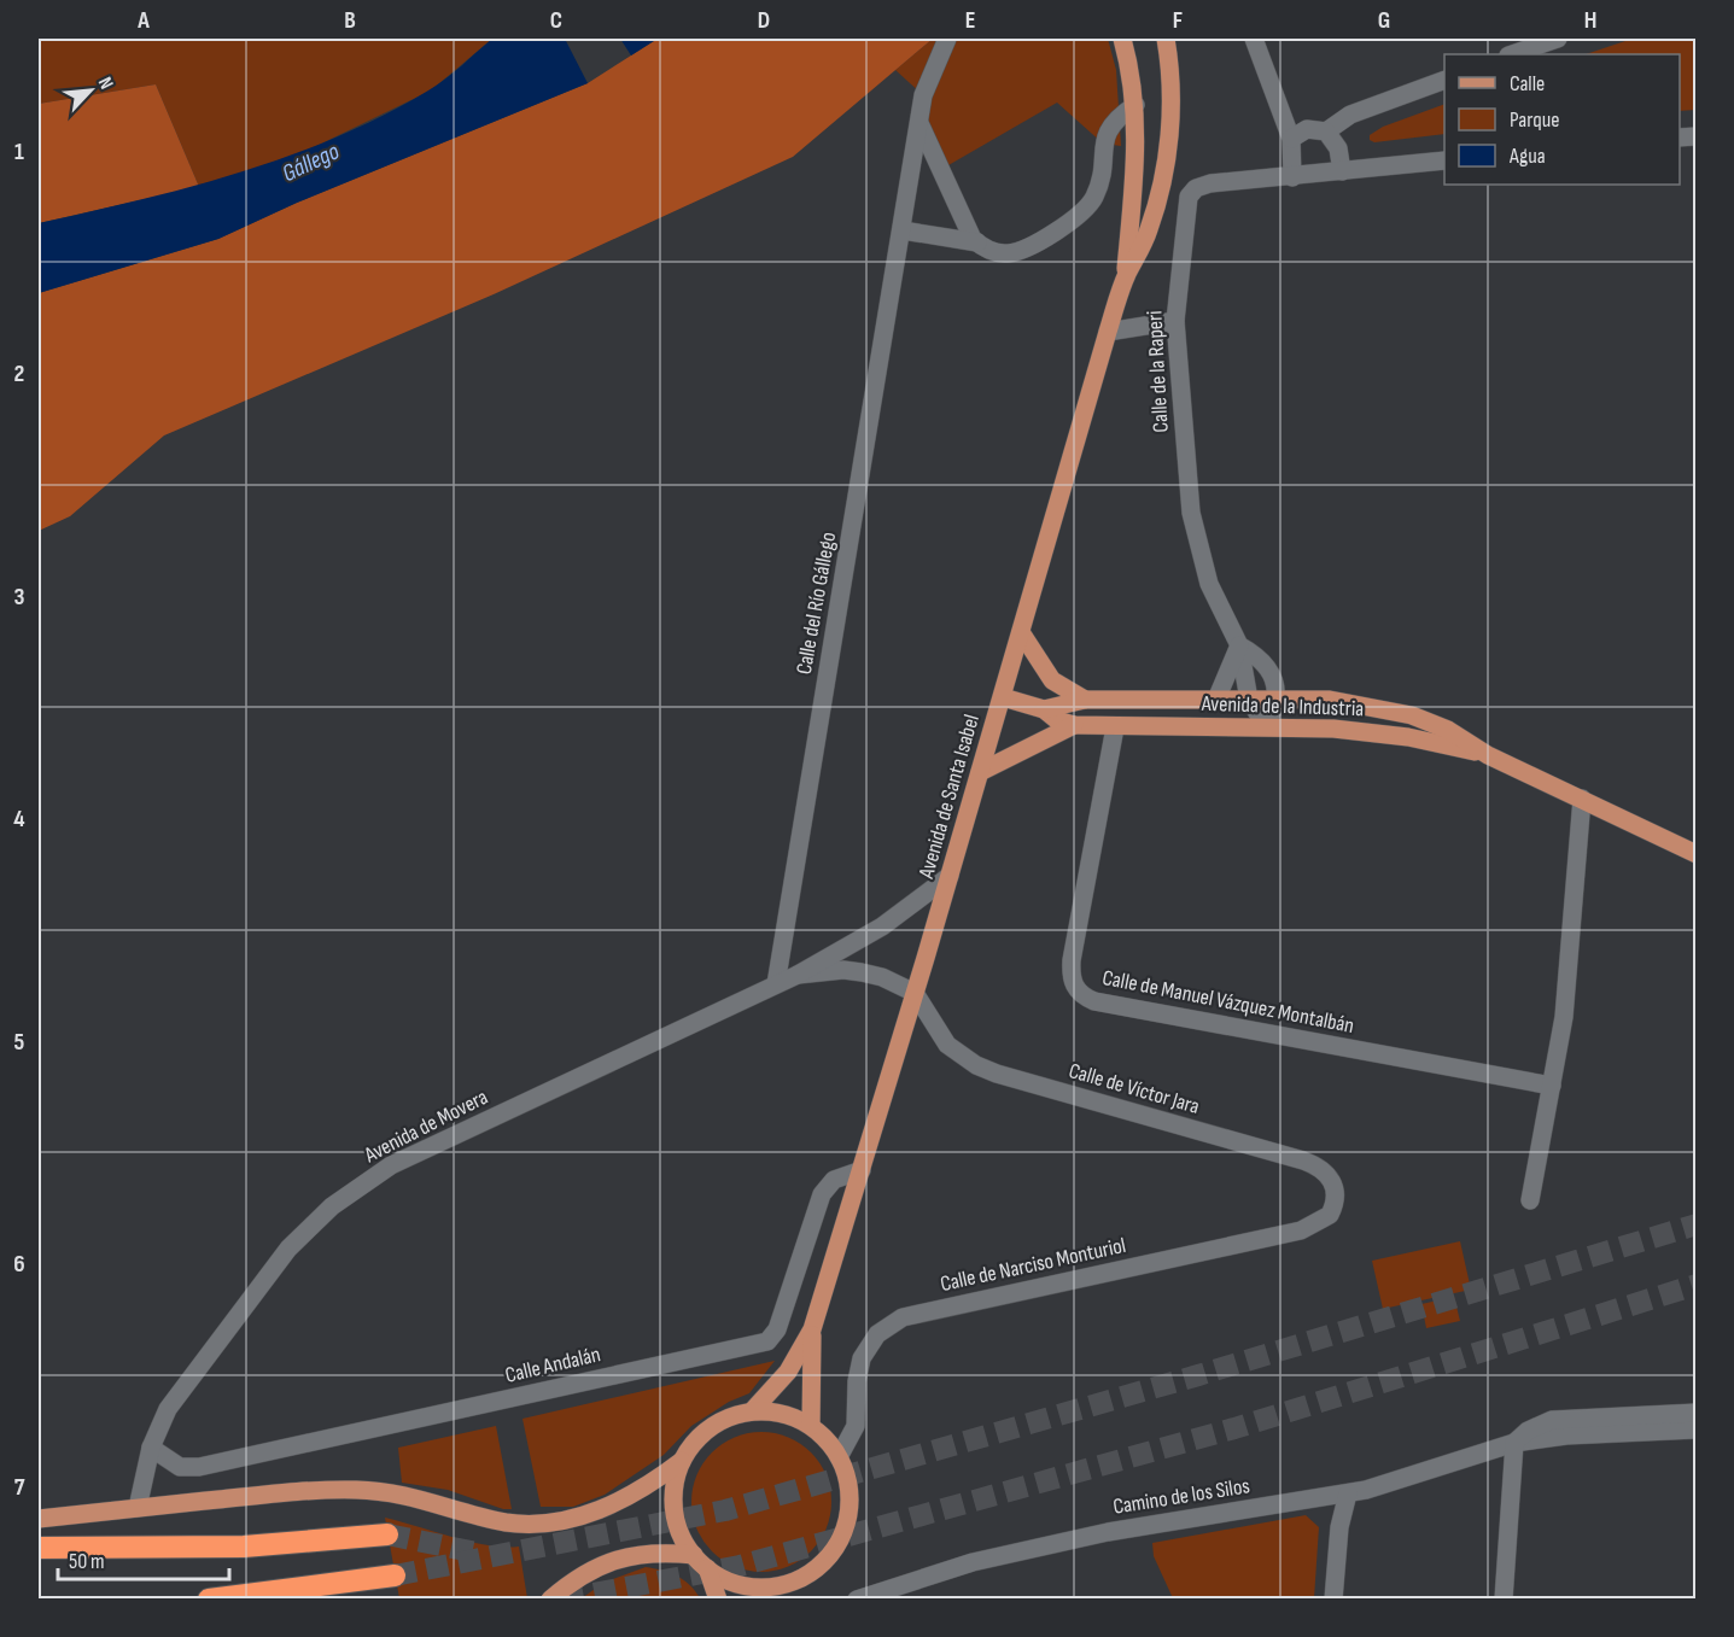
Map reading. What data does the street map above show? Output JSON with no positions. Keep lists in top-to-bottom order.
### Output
{
  "streets": {
    "main road": ["Avenida de la Industria", "Avenida de Santa Isabel"],
    "street": [
      "Calle de la Raperi",
      "Calle del Río Gállego",
      "Calle de Manuel Vázquez Montalbán",
      "Calle de Víctor Jara",
      "Avenida de Movera",
      "Calle de Narciso Monturiol",
      "Calle Andalán",
      "Camino de los Silos"
    ]
  },
  "crossings": [
    ["Calle de la Raperi", "Avenida de la Industria"],
    ["Calle del Río Gállego", "Avenida de Movera"],
    ["Avenida de la Industria", "Avenida de Santa Isabel"],
    ["Avenida de la Industria", "Calle de Manuel Vázquez Montalbán"],
    ["Avenida de Santa Isabel", "Calle de Víctor Jara"],
    ["Avenida de Santa Isabel", "Avenida de Movera"],
    ["Avenida de Santa Isabel", "Calle de Narciso Monturiol"],
    ["Avenida de Santa Isabel", "Calle Andalán"],
    ["Calle de Víctor Jara", "Avenida de Movera"],
    ["Calle de Víctor Jara", "Calle de Narciso Monturiol"],
    ["Avenida de Movera", "Calle Andalán"]
  ],
  "water": ["Gállego"],
  "legend": ["Calle", "Parque", "Agua"],
  "scale_bar": "50 m",
  "north": "top right",
  "grid": {
    "columns": [
      "A",
      "B",
      "C",
      "D",
      "E",
      "F",
      "G",
      "H"
    ],
    "rows": [
      "1",
      "2",
      "3",
      "4",
      "5",
      "6",
      "7"
    ]
  }
}
